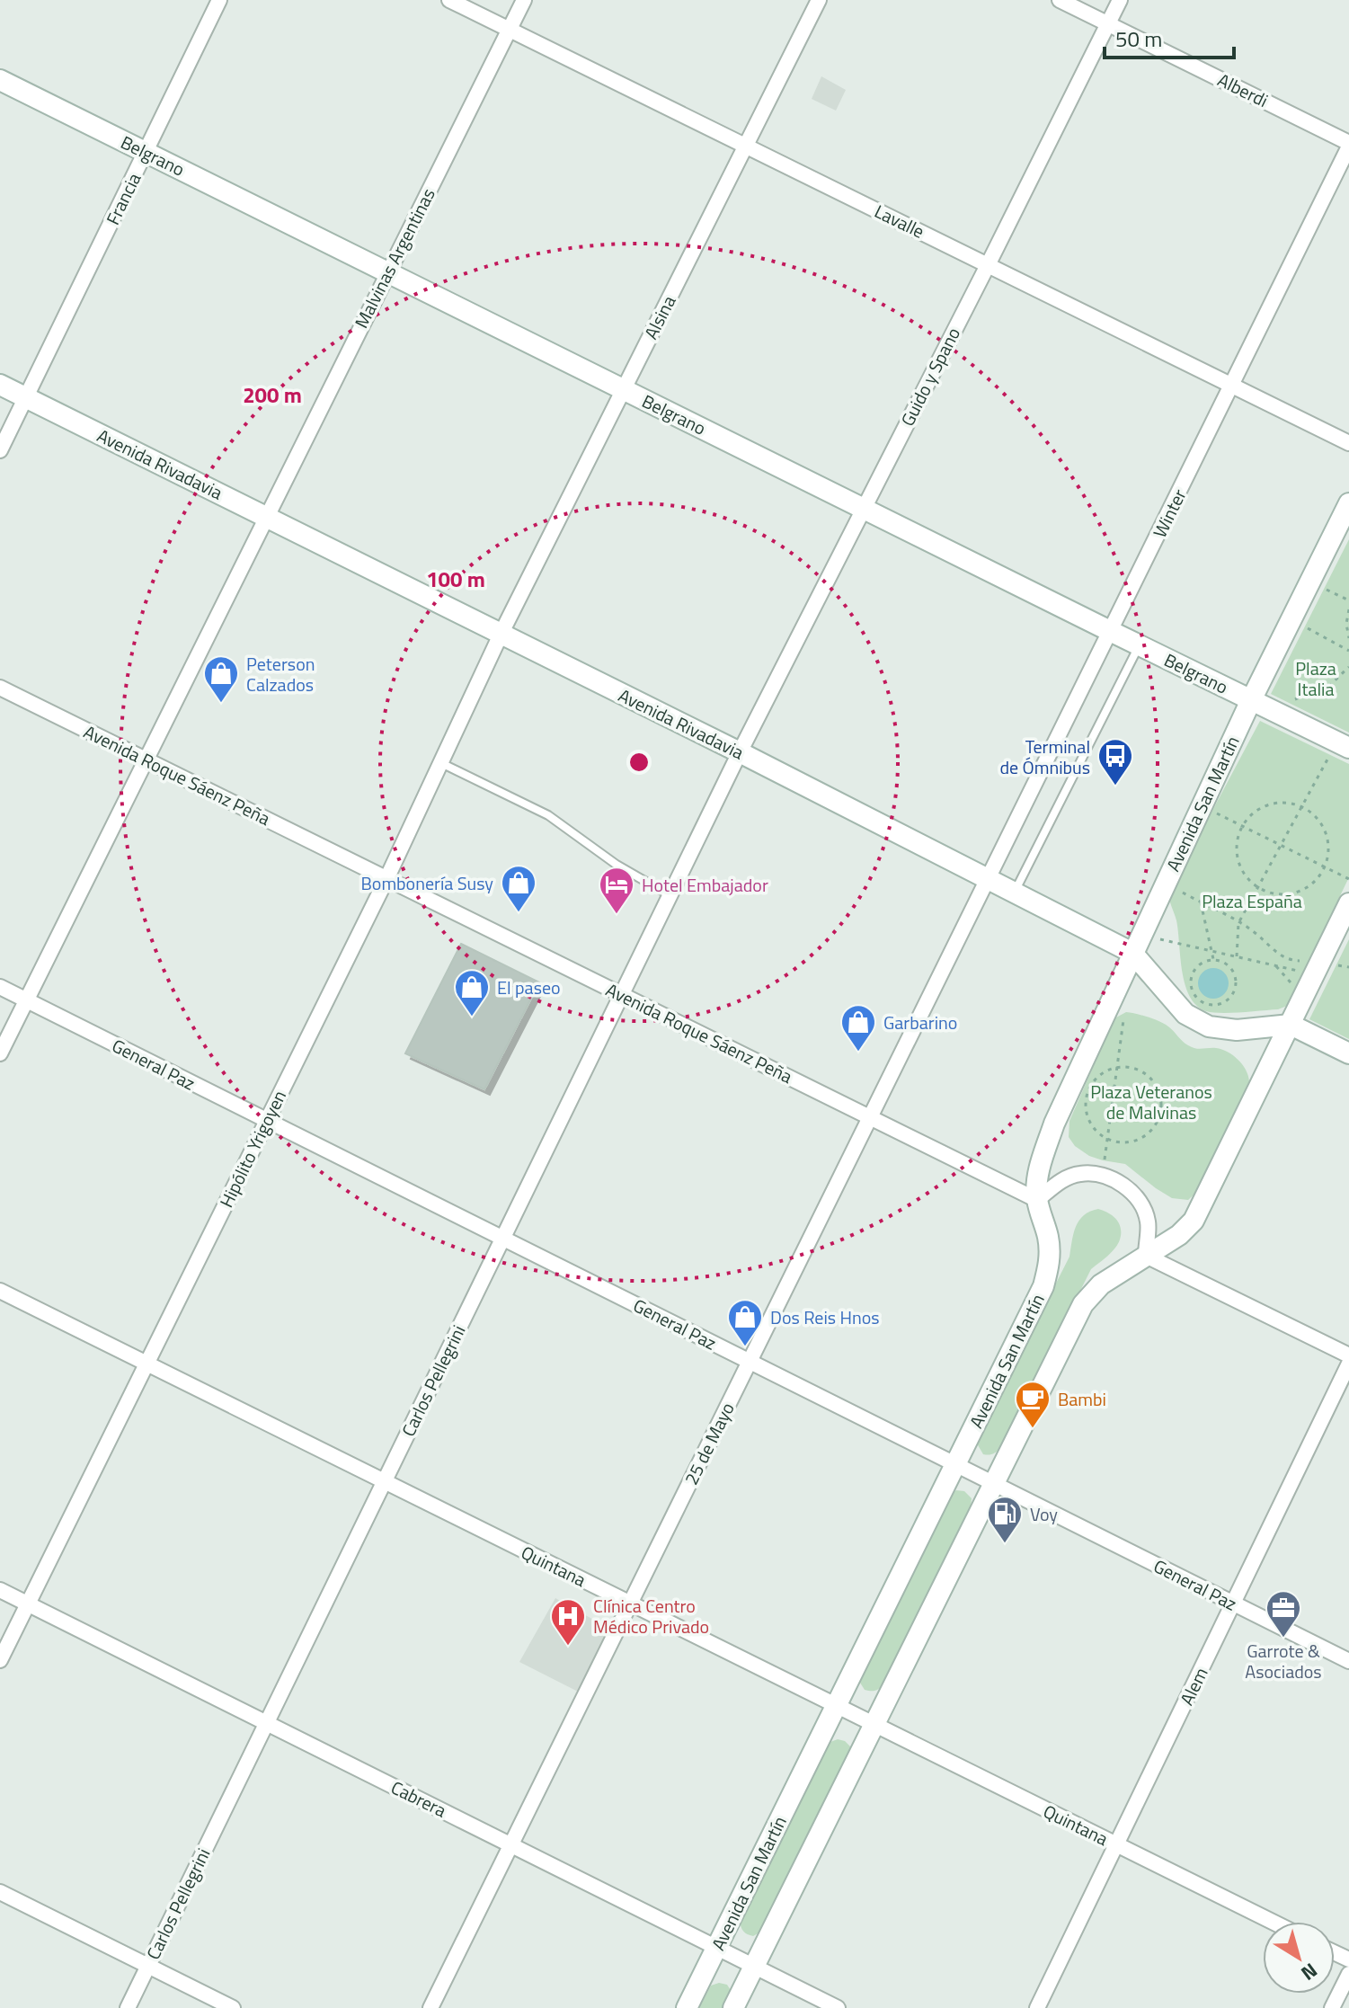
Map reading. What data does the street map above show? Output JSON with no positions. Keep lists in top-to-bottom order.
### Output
{
  "streets": {
    "main road": ["Belgrano", "Avenida Rivadavia", "Avenida San Martín"],
    "street": [
      "Alberdi",
      "Francia",
      "Lavalle",
      "Malvinas Argentinas",
      "Alsina",
      "Guido y Spano",
      "Winter",
      "Avenida Roque Sáenz Peña",
      "General Paz",
      "Hipólito Yrigoyen",
      "Carlos Pellegrini",
      "25 de Mayo",
      "Quintana",
      "Alem",
      "Cabrera"
    ]
  },
  "crossings": [
    ["Alberdi", "Guido y Spano"],
    ["Alberdi", "Winter"],
    ["Belgrano", "Francia"],
    ["Belgrano", "Malvinas Argentinas"],
    ["Belgrano", "Alsina"],
    ["Belgrano", "Guido y Spano"],
    ["Belgrano", "Winter"],
    ["Belgrano", "Avenida San Martín"],
    ["Francia", "Avenida Rivadavia"],
    ["Lavalle", "Malvinas Argentinas"],
    ["Lavalle", "Alsina"],
    ["Lavalle", "Guido y Spano"],
    ["Lavalle", "Winter"],
    ["Malvinas Argentinas", "Avenida Rivadavia"],
    ["Malvinas Argentinas", "Avenida Roque Sáenz Peña"],
    ["Malvinas Argentinas", "General Paz"],
    ["Alsina", "Avenida Rivadavia"],
    ["Alsina", "Hipólito Yrigoyen"],
    ["Guido y Spano", "Avenida Rivadavia"],
    ["Guido y Spano", "Carlos Pellegrini"],
    ["Avenida Rivadavia", "Winter"],
    ["Avenida Rivadavia", "Avenida San Martín"],
    ["Avenida Rivadavia", "Hipólito Yrigoyen"],
    ["Avenida Rivadavia", "Carlos Pellegrini"],
    ["Avenida Rivadavia", "25 de Mayo"],
    ["Winter", "25 de Mayo"],
    ["Avenida Roque Sáenz Peña", "Avenida San Martín"],
    ["Avenida Roque Sáenz Peña", "Hipólito Yrigoyen"],
    ["Avenida Roque Sáenz Peña", "Carlos Pellegrini"],
    ["Avenida Roque Sáenz Peña", "25 de Mayo"],
    ["Avenida San Martín", "General Paz"],
    ["Avenida San Martín", "Quintana"],
    ["Avenida San Martín", "Cabrera"],
    ["General Paz", "Hipólito Yrigoyen"],
    ["General Paz", "Carlos Pellegrini"],
    ["General Paz", "25 de Mayo"],
    ["General Paz", "Alem"],
    ["Hipólito Yrigoyen", "Quintana"],
    ["Hipólito Yrigoyen", "Cabrera"],
    ["Carlos Pellegrini", "Quintana"],
    ["Carlos Pellegrini", "Cabrera"],
    ["25 de Mayo", "Quintana"],
    ["25 de Mayo", "Cabrera"],
    ["Quintana", "Alem"]
  ],
  "parks": ["Plaza Italia", "Plaza España", "Plaza Veteranos de Malvinas"],
  "places": {
    "shop": [
      "Peterson Calzados",
      "Bombonería Susy",
      "El paseo",
      "Garbarino",
      "Dos Reis Hnos"
    ],
    "bus stop": ["Terminal de Ómnibus"],
    "hotel": ["Hotel Embajador"],
    "cafe": ["Bambi"],
    "fuel station": ["Voy"],
    "office": ["Garrote & Asociados"],
    "hospital": ["Clínica Centro Médico Privado"]
  },
  "scale_bar": "50 m",
  "north": "bottom right",
  "rings": ["200 m", "100 m"]
}
